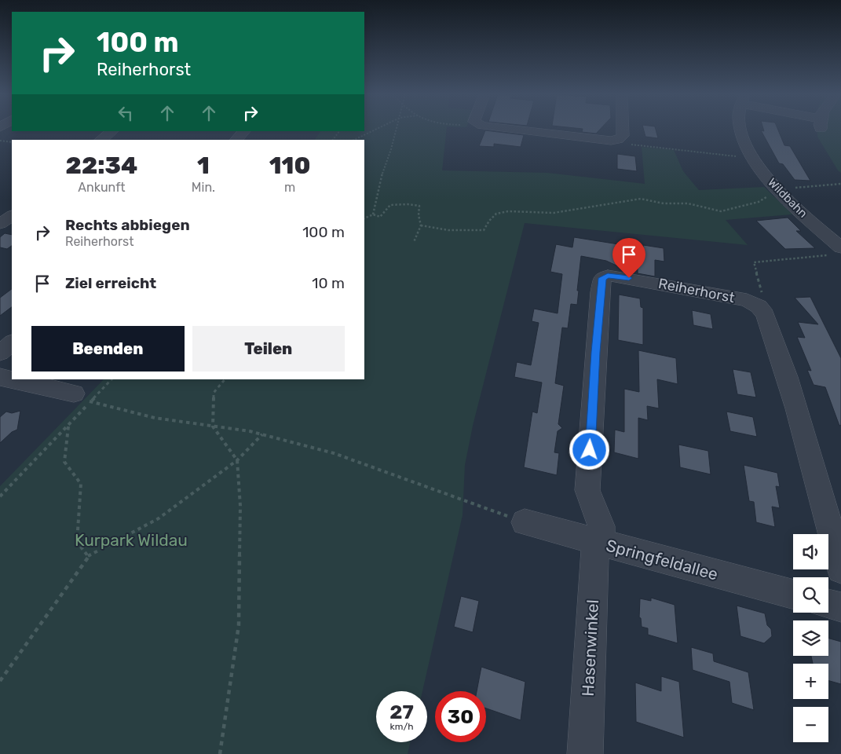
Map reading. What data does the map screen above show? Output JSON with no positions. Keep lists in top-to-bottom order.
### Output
{
  "streets": {
    "street": [
      "Wildbahn",
      "Reiherhorst",
      "Springfeldallee",
      "Hasenwinkel"
    ]
  },
  "crossings": [
    ["Reiherhorst", "Springfeldallee"],
    ["Reiherhorst", "Hasenwinkel"],
    ["Springfeldallee", "Hasenwinkel"]
  ],
  "parks": ["Kurpark Wildau"],
  "page": {
    "turn": ["100 m", "Reiherhorst"],
    "eta": [
      "22:34",
      "Ankunft",
      "1",
      "Min.",
      "110",
      "m"
    ],
    "list": [
      {
        "name": "Rechts abbiegen",
        "note": "Reiherhorst",
        "value": "100 m"
      },
      {
        "name": "Ziel erreicht",
        "value": "10 m"
      }
    ],
    "buttons": ["Beenden", "Teilen"],
    "map_buttons": ["+", "−"],
    "speed": "27 km/h",
    "limit": "30"
  }
}
